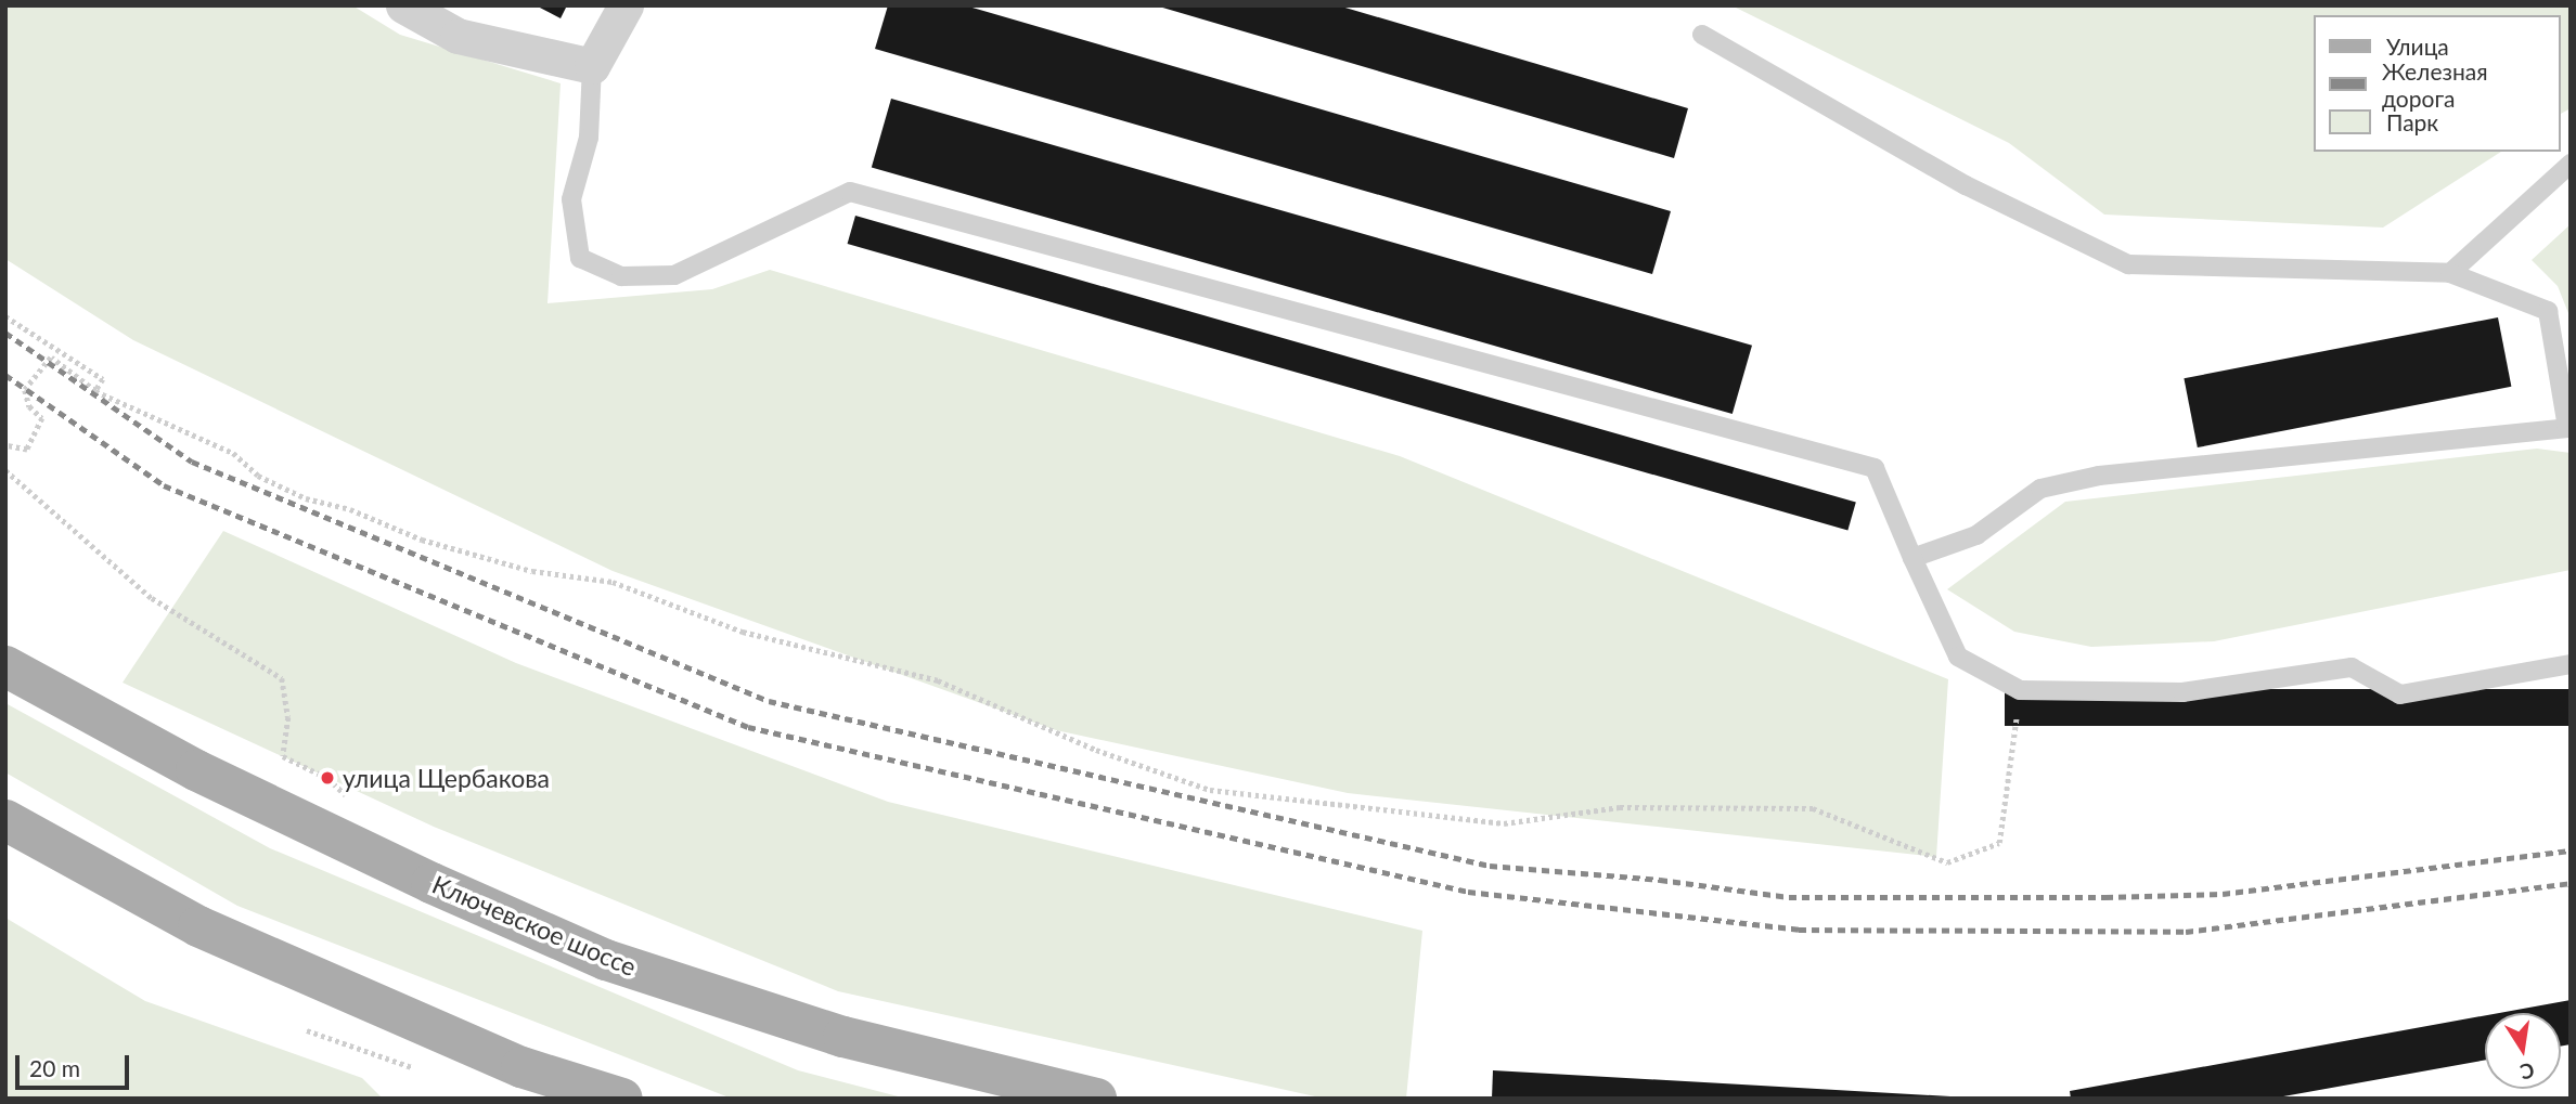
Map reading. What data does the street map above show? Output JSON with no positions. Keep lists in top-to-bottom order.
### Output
{
  "streets": {
    "main road": ["Ключевское шоссе"]
  },
  "places": ["улица Щербакова"],
  "legend": ["Улица", "Железная дорога", "Парк"],
  "scale_bar": "20 m",
  "north": "bottom"
}
